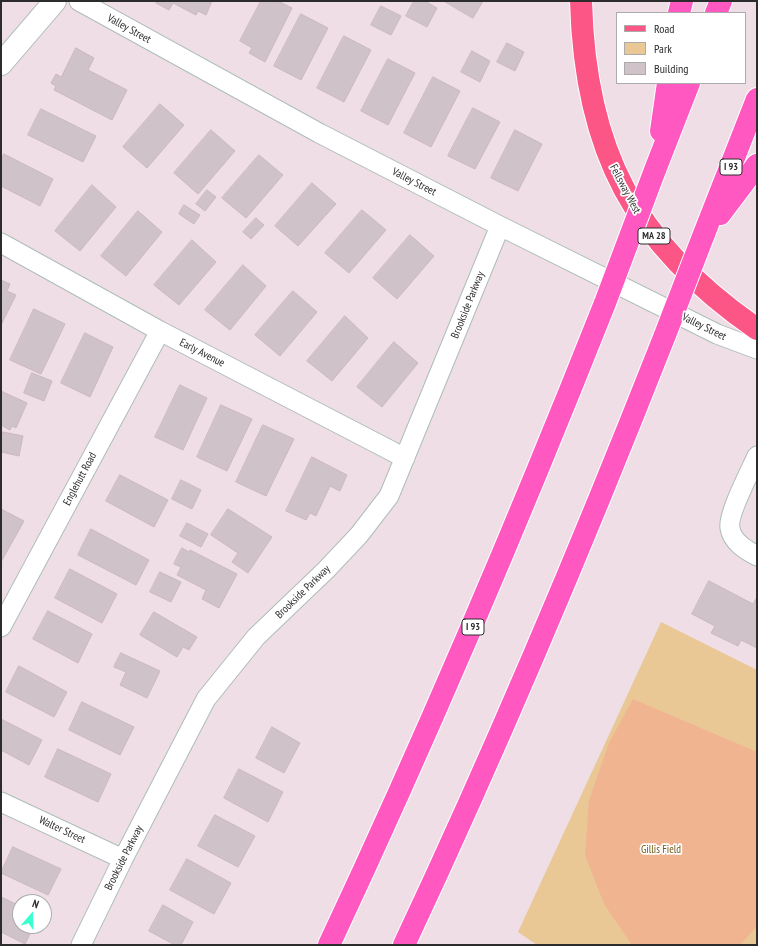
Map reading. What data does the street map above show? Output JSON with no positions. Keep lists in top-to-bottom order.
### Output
{
  "streets": {
    "highway": ["I 93"],
    "main road": ["Fellsway West", "MA 28"],
    "street": [
      "Valley Street",
      "Brookside Parkway",
      "Early Avenue",
      "Englehutt Road",
      "Walter Street"
    ]
  },
  "crossings": [
    ["Valley Street", "Brookside Parkway"],
    ["Brookside Parkway", "Early Avenue"],
    ["Brookside Parkway", "Walter Street"],
    ["Early Avenue", "Englehutt Road"]
  ],
  "parks": ["Gillis Field"],
  "legend": ["Road", "Park", "Building"],
  "north": "top"
}
